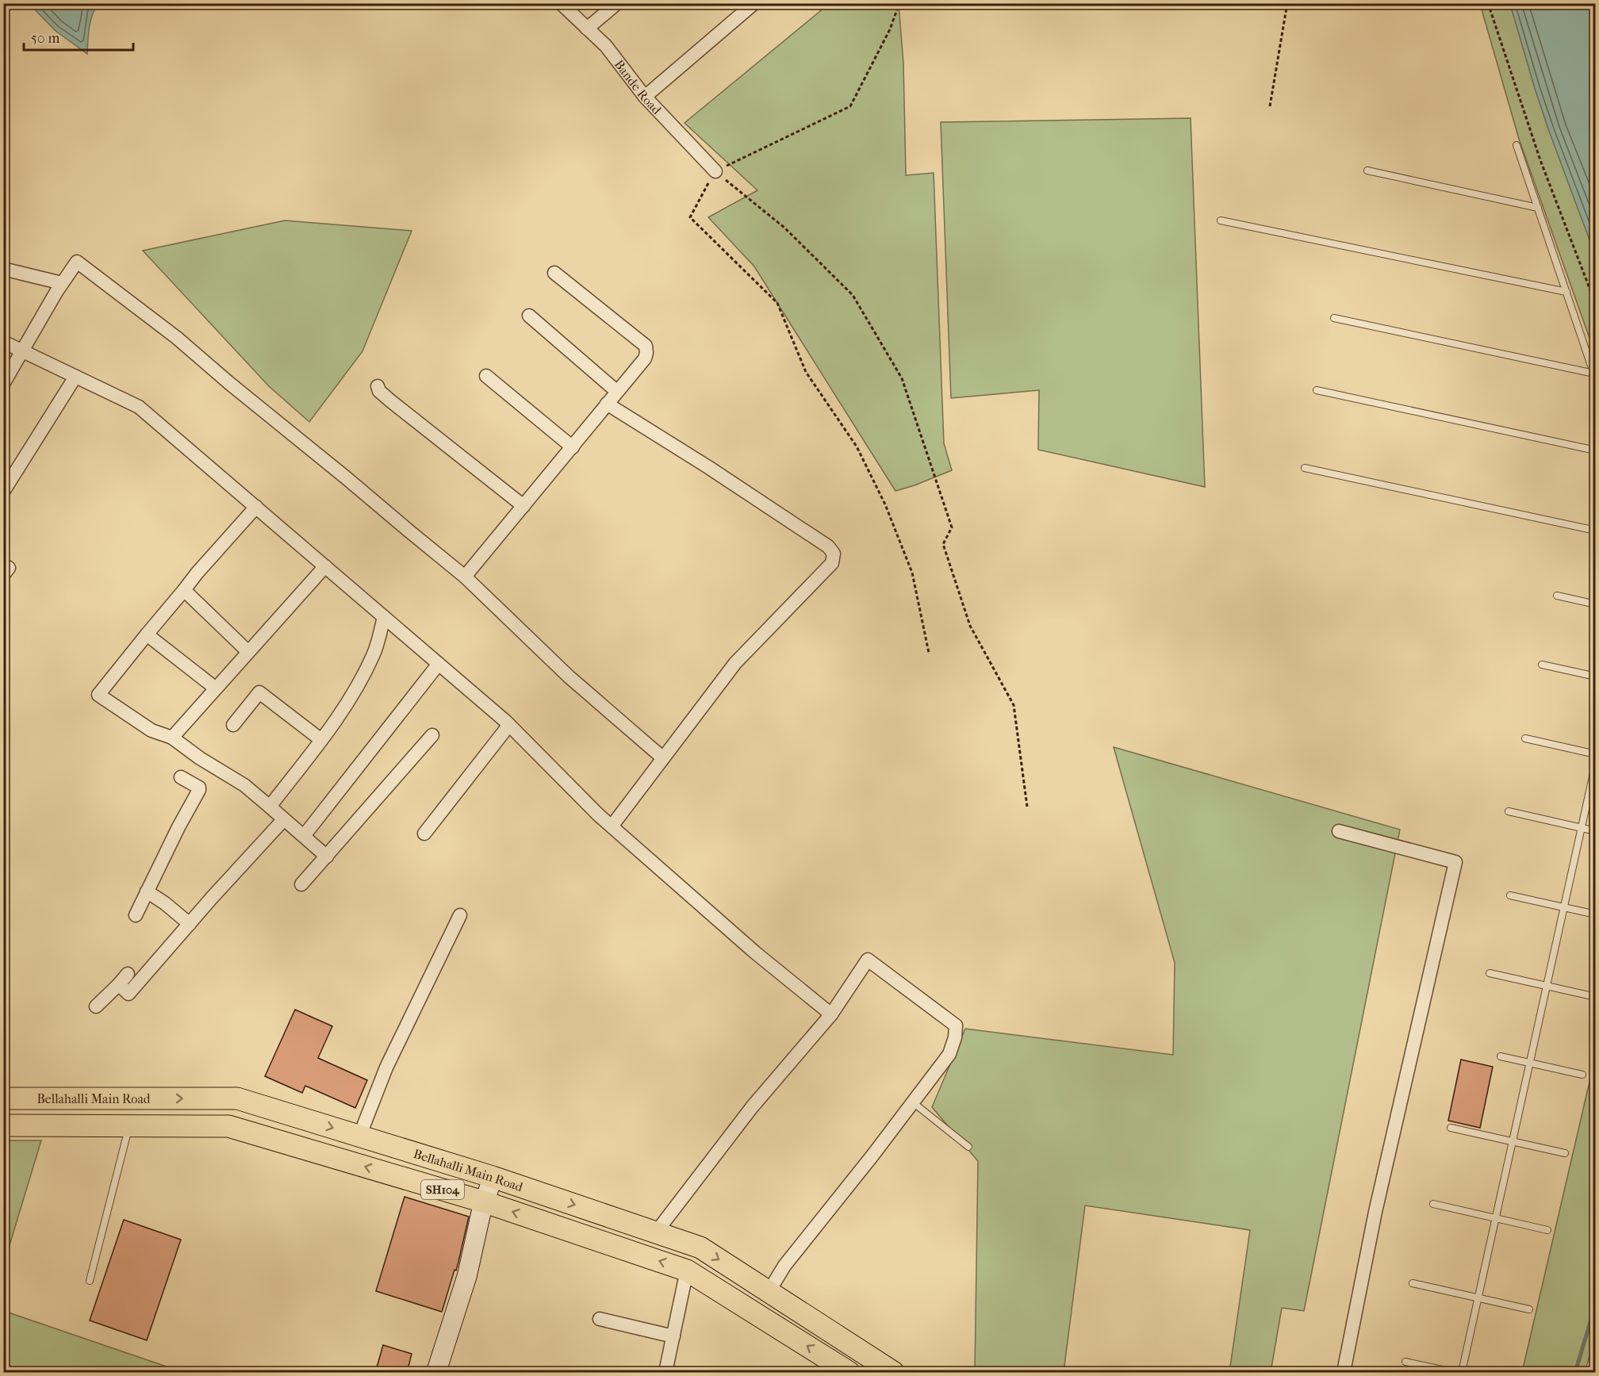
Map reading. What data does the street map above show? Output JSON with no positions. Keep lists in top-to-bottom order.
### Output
{
  "streets": {
    "main road": ["Bellahalli Main Road", "SH104"],
    "street": ["Bande Road"]
  },
  "scale_bar": "50 m"
}
